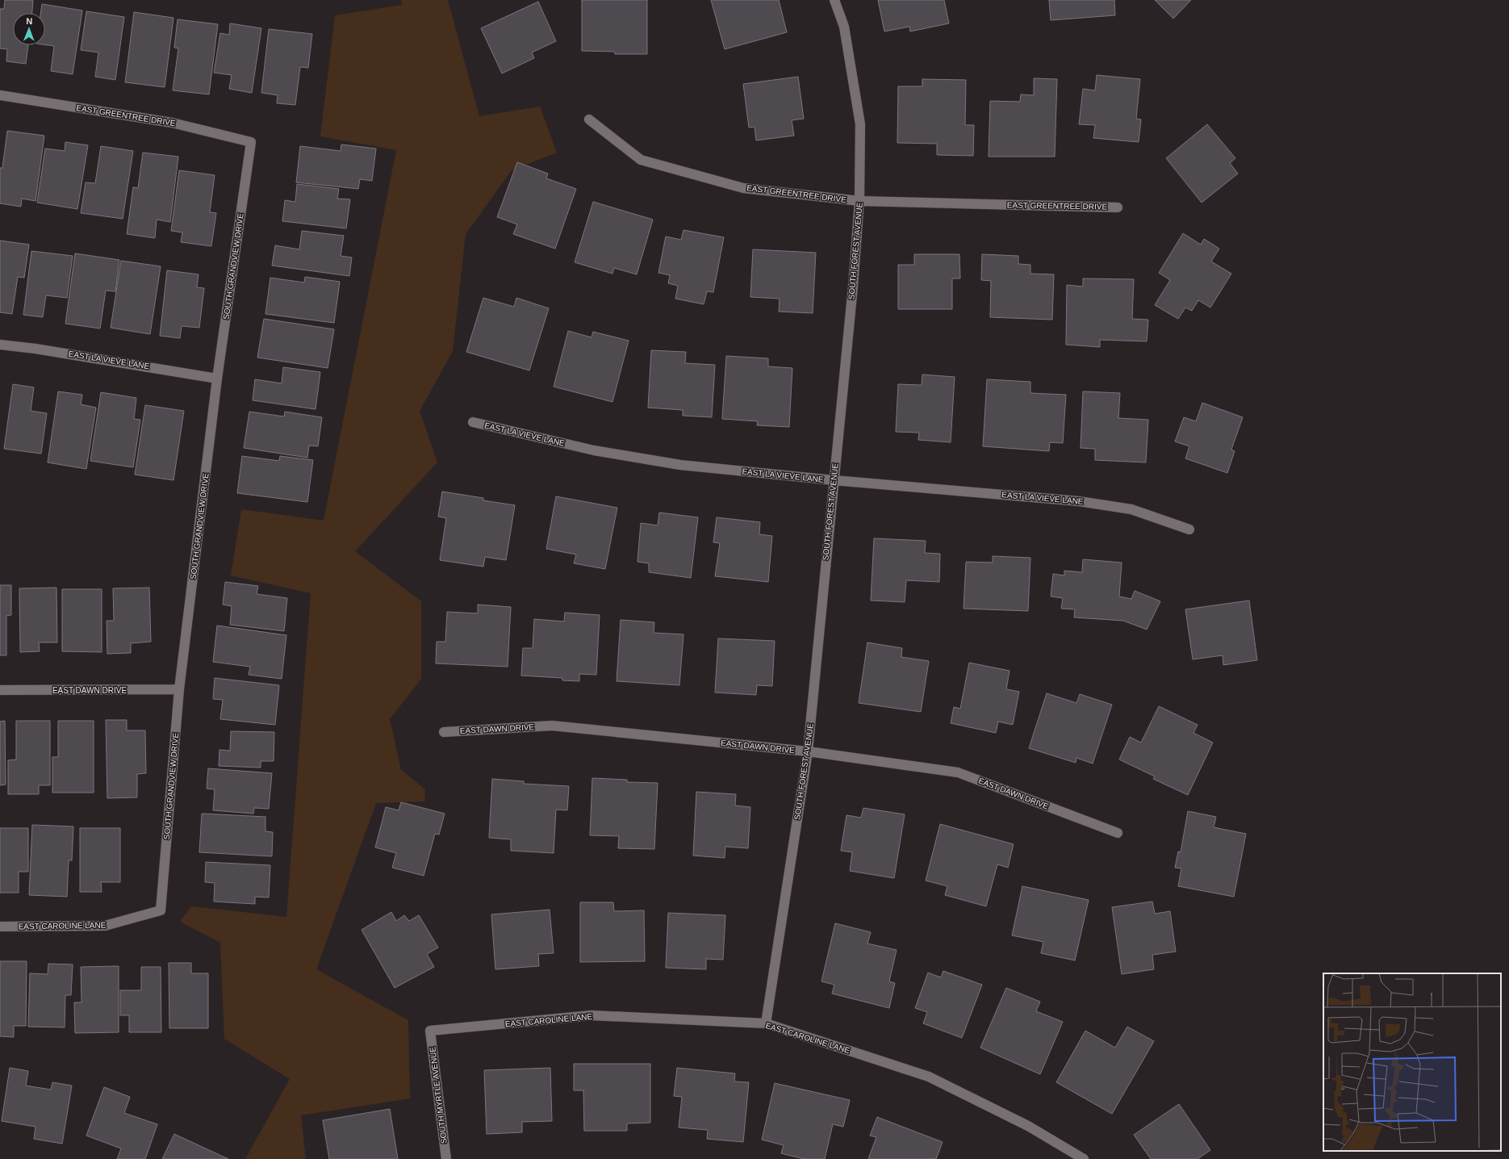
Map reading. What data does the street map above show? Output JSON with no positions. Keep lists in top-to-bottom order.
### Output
{
  "streets": {
    "street": [
      "EAST GREENTREE DRIVE",
      "SOUTH FOREST AVENUE",
      "SOUTH GRANDVIEW DRIVE",
      "EAST LA VIEVE LANE",
      "EAST DAWN DRIVE",
      "EAST CAROLINE LANE",
      "SOUTH MYRTLE AVENUE"
    ]
  },
  "crossings": [
    ["EAST GREENTREE DRIVE", "SOUTH FOREST AVENUE"],
    ["EAST GREENTREE DRIVE", "SOUTH GRANDVIEW DRIVE"],
    ["SOUTH FOREST AVENUE", "EAST LA VIEVE LANE"],
    ["SOUTH FOREST AVENUE", "EAST DAWN DRIVE"],
    ["SOUTH FOREST AVENUE", "EAST CAROLINE LANE"],
    ["SOUTH GRANDVIEW DRIVE", "EAST LA VIEVE LANE"],
    ["SOUTH GRANDVIEW DRIVE", "EAST DAWN DRIVE"],
    ["SOUTH GRANDVIEW DRIVE", "EAST CAROLINE LANE"],
    ["EAST CAROLINE LANE", "SOUTH MYRTLE AVENUE"]
  ],
  "north": "top"
}
